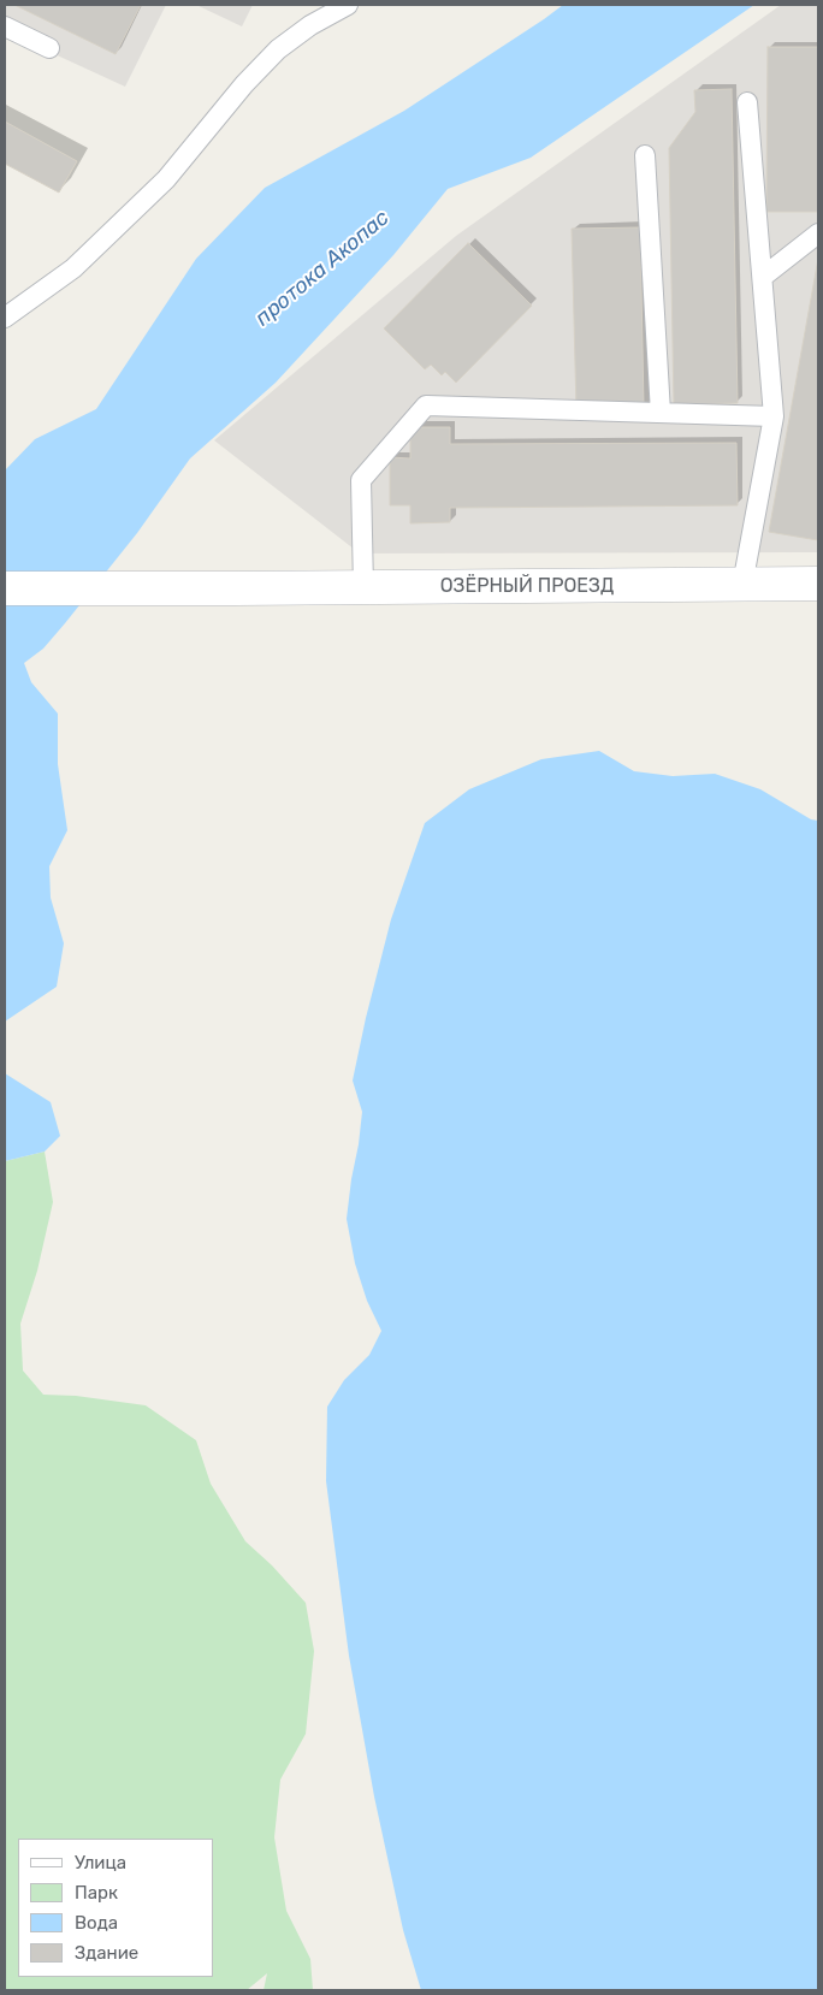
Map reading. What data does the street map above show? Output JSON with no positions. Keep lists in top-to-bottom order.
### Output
{
  "streets": {
    "street": ["ОЗЁРНЫЙ ПРОЕЗД"]
  },
  "water": ["протока Акопас"],
  "legend": [
    "Улица",
    "Парк",
    "Вода",
    "Здание"
  ]
}
